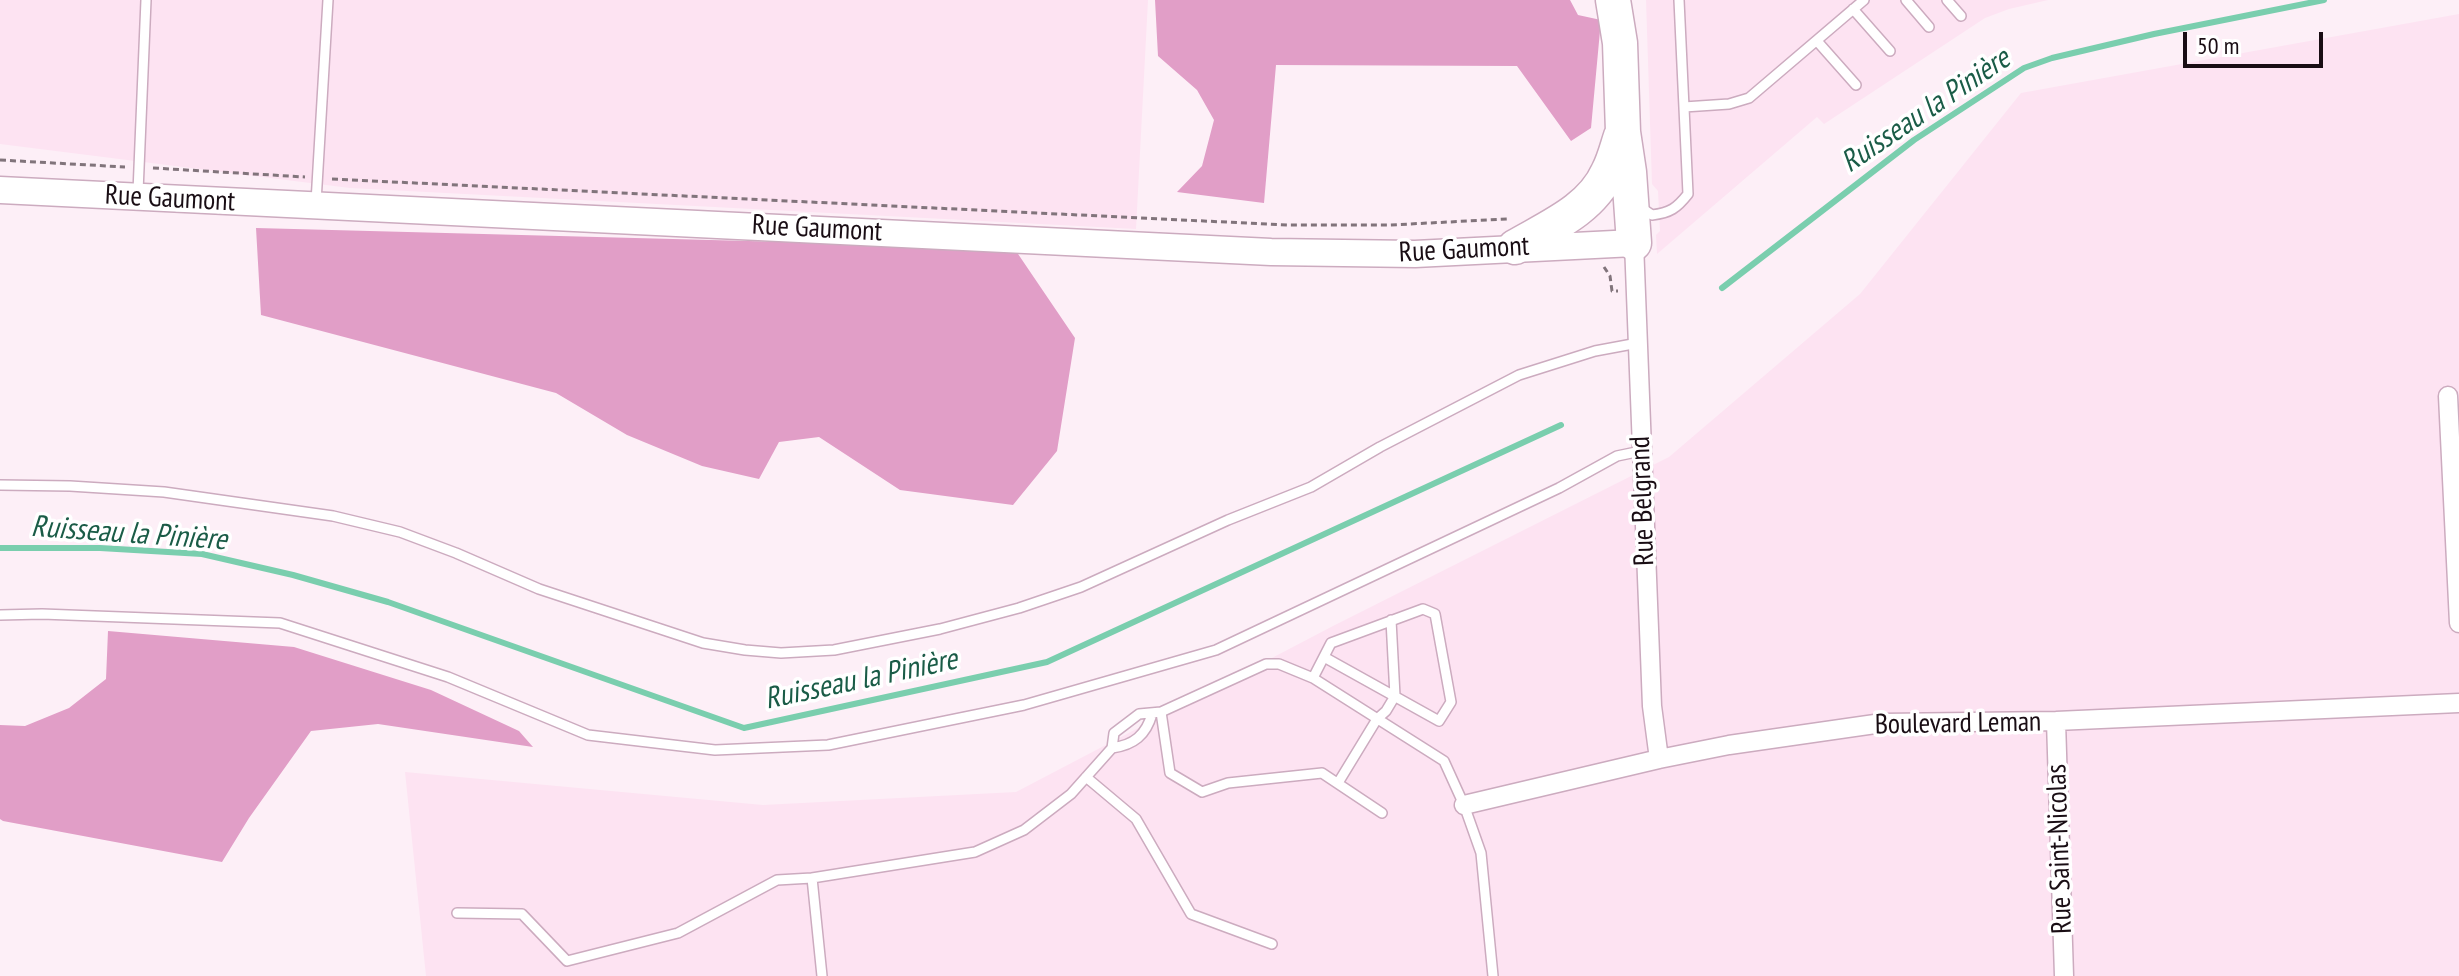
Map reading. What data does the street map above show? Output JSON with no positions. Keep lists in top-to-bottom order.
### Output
{
  "streets": {
    "street": [
      "Rue Gaumont",
      "Rue Belgrand",
      "Boulevard Leman",
      "Rue Saint-Nicolas"
    ]
  },
  "crossings": [
    ["Rue Gaumont", "Rue Belgrand"],
    ["Rue Belgrand", "Boulevard Leman"],
    ["Boulevard Leman", "Rue Saint-Nicolas"]
  ],
  "water": ["Ruisseau la Pinière"],
  "scale_bar": "50 m"
}
